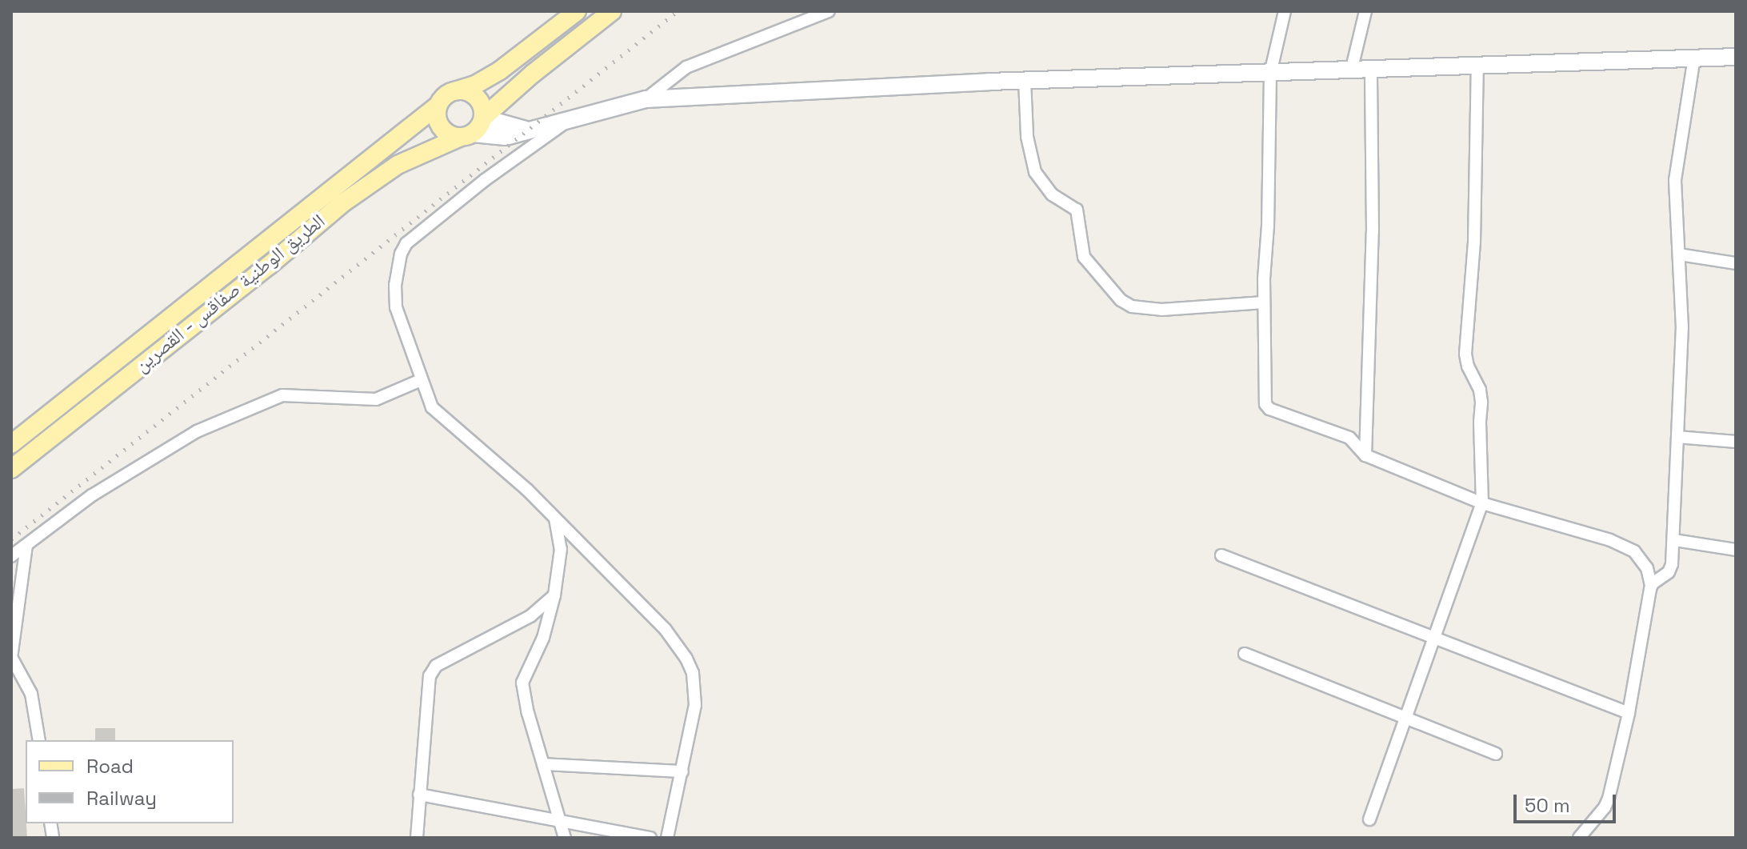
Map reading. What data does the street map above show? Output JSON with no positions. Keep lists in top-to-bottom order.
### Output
{
  "streets": {
    "main road": ["الطريق الوطنية صفاقس - القصرين"]
  },
  "legend": ["Road", "Railway"],
  "scale_bar": "50 m"
}
